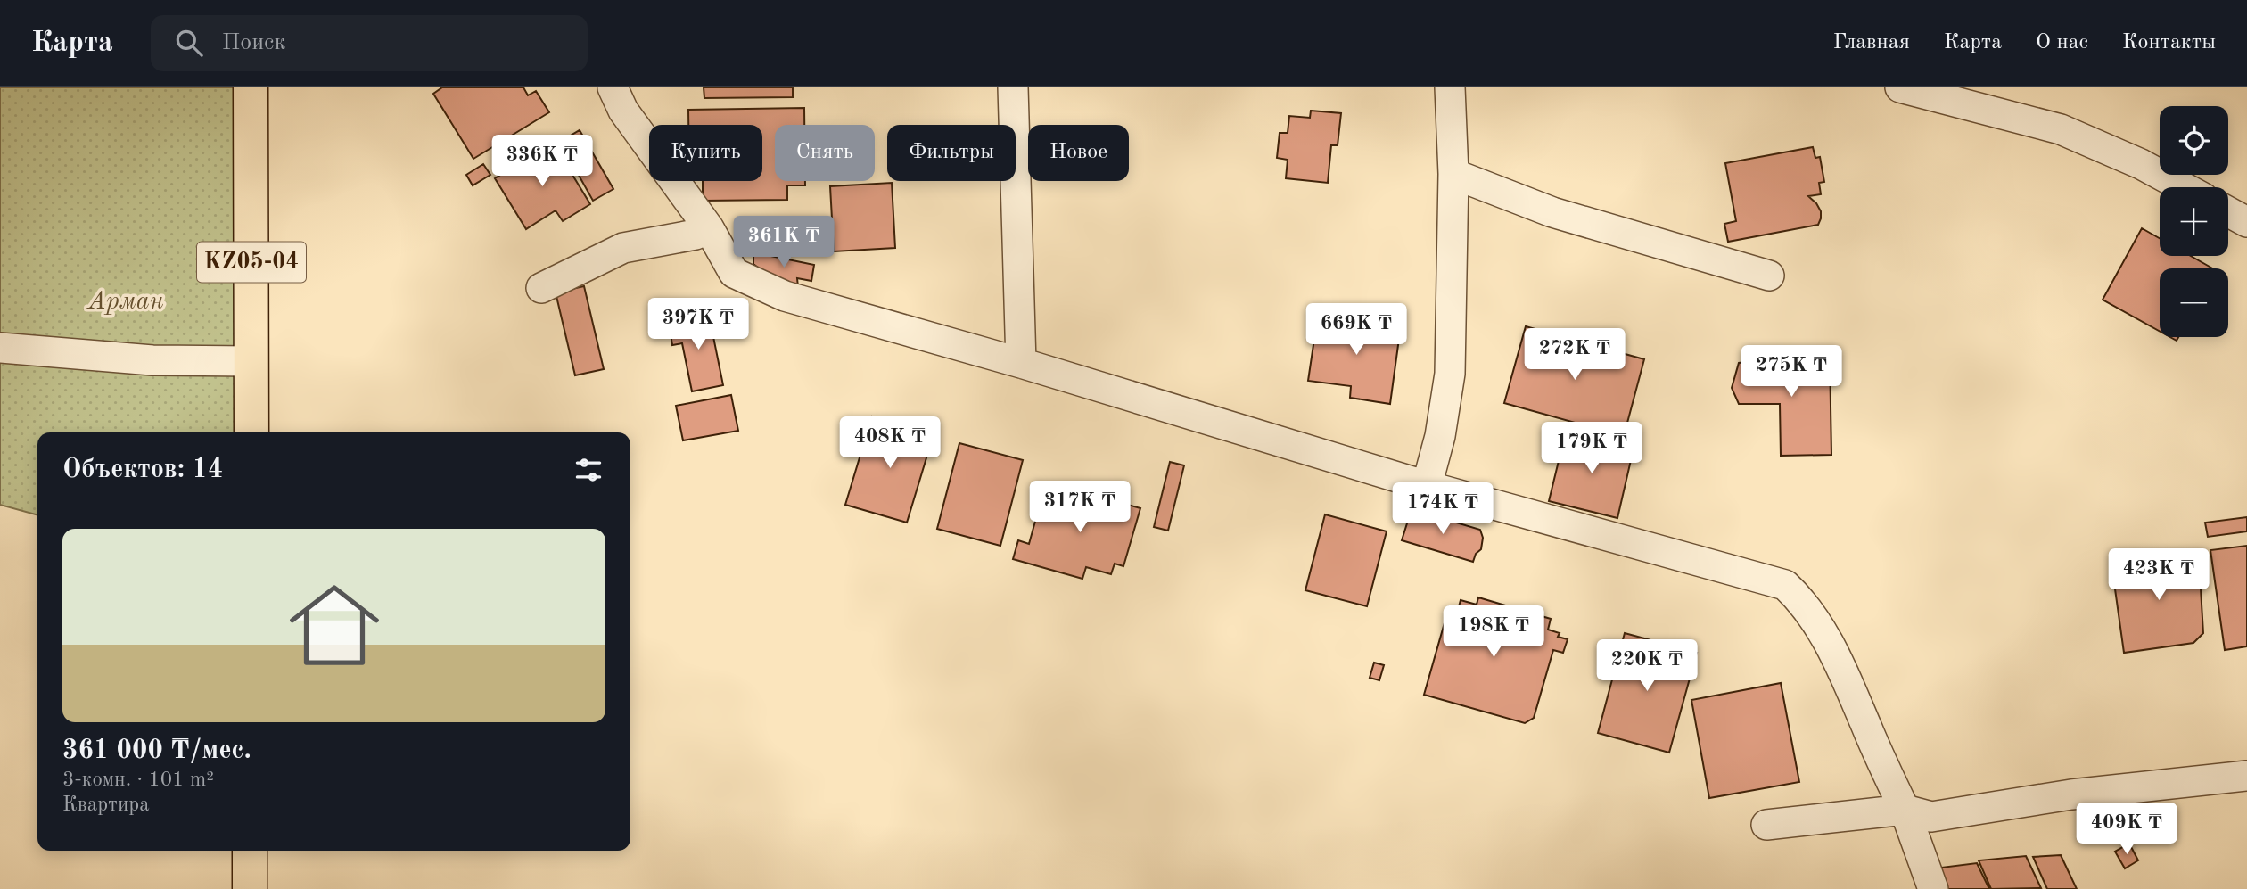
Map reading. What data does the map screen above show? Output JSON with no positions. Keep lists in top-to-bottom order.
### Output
{
  "streets": {
    "main road": ["KZ05-04"]
  },
  "parks": ["Арман"],
  "page": {
    "header": "Карта",
    "search": "Поиск",
    "nav": [
      "Главная",
      "Карта",
      "О нас",
      "Контакты"
    ],
    "map_buttons": ["+", "−"],
    "chip": [
      "Купить",
      "Снять",
      "Фильтры",
      "Новое"
    ],
    "price": [
      "336K ₸",
      "361K ₸",
      "397K ₸",
      "669K ₸",
      "272K ₸",
      "275K ₸",
      "408K ₸",
      "179K ₸",
      "317K ₸",
      "174K ₸",
      "423K ₸",
      "198K ₸",
      "220K ₸",
      "409K ₸"
    ],
    "heading": "Объектов: 14",
    "list": [
      {
        "name": "361 000 ₸/мес.",
        "note": "3-комн. · 101 m² · Квартира"
      }
    ]
  }
}
